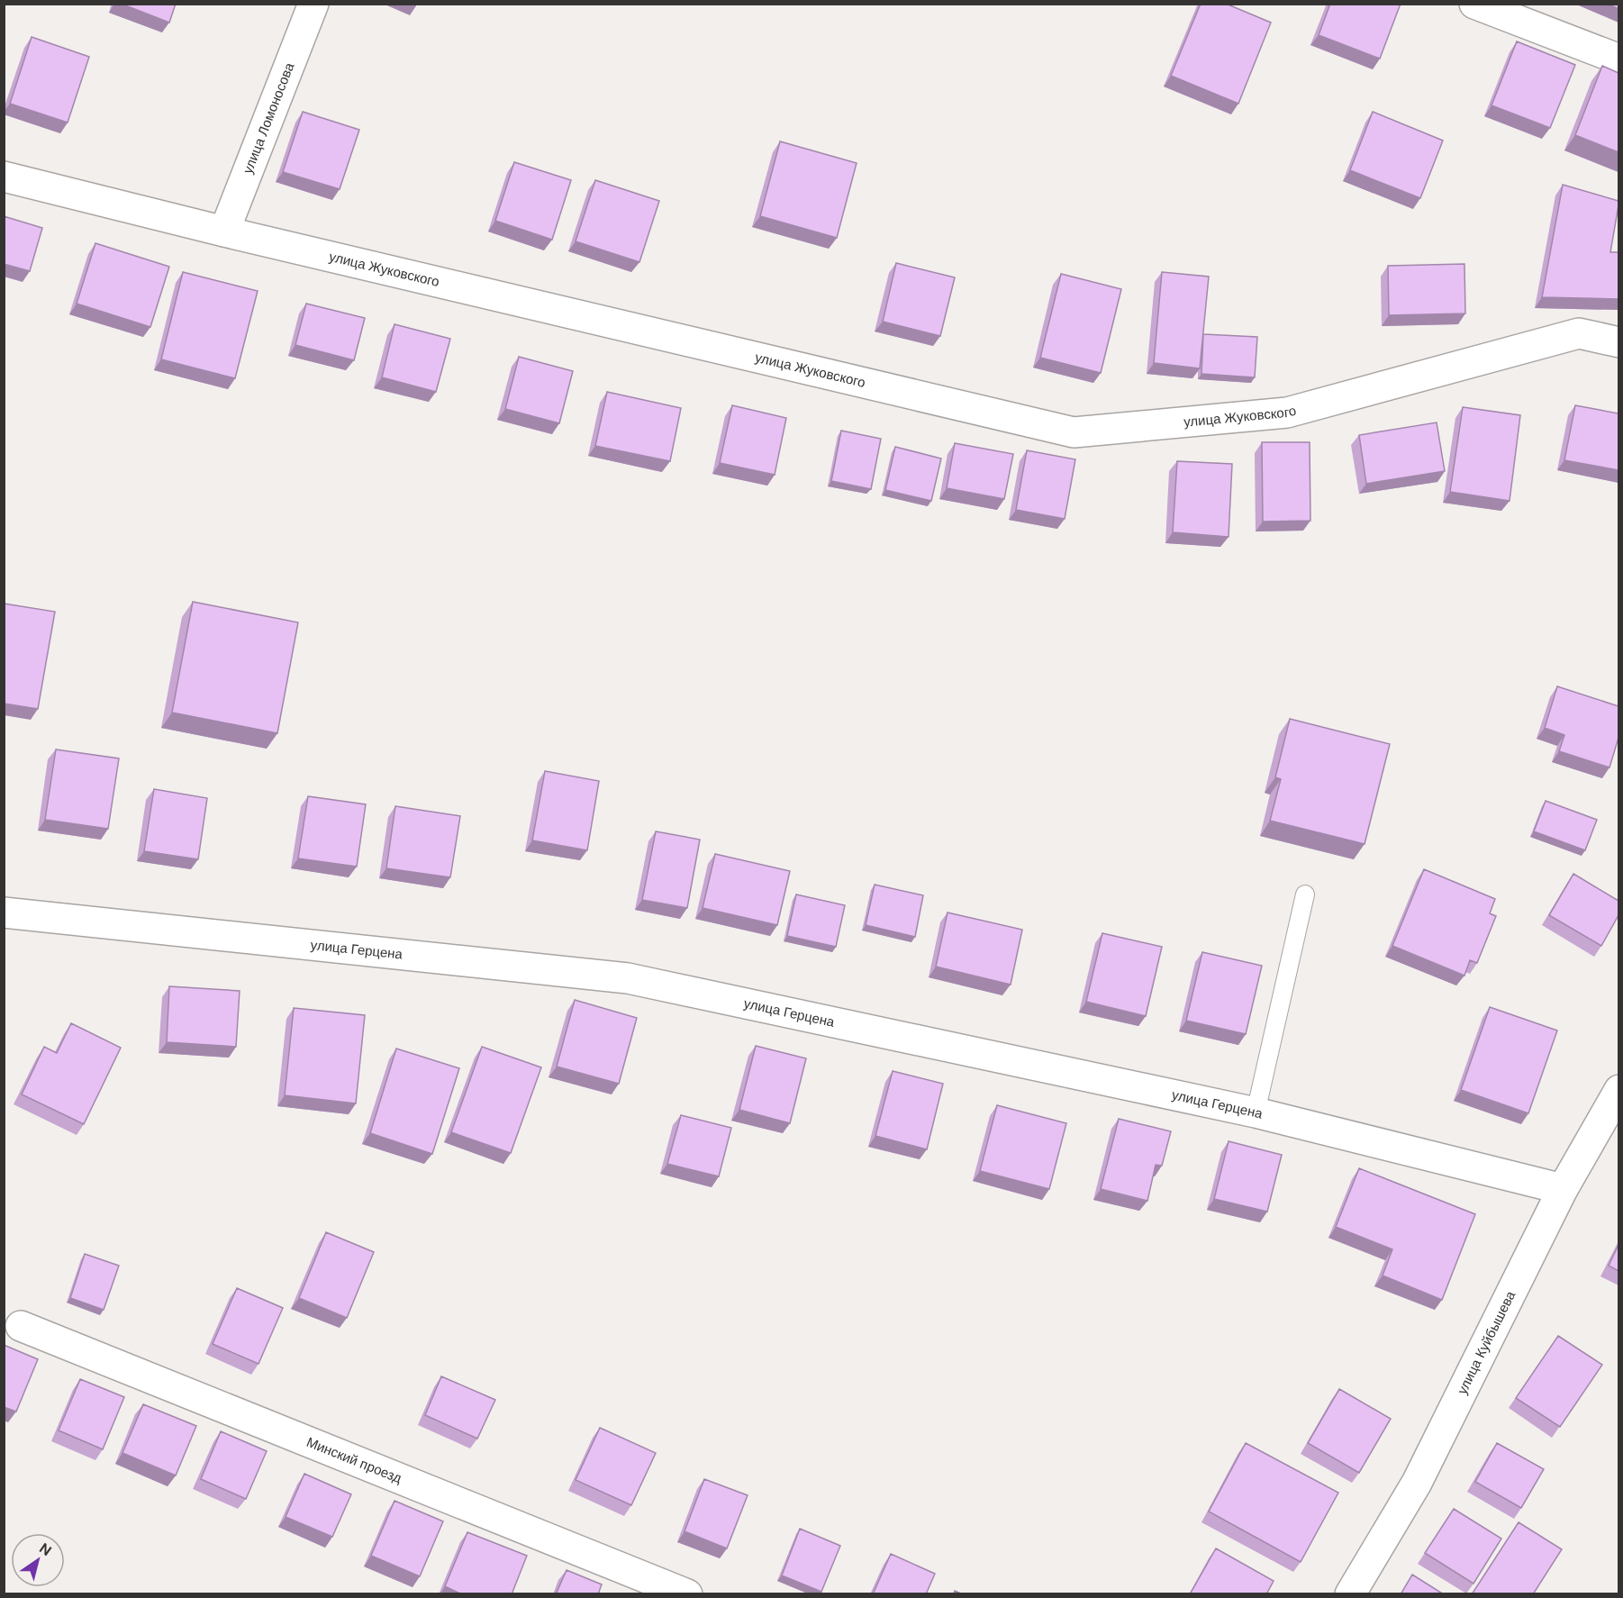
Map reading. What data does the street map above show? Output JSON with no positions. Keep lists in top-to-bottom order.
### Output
{
  "streets": {
    "street": [
      "улица Ломоносова",
      "улица Жуковского",
      "улица Герцена",
      "улица Куйбышева",
      "Минский проезд"
    ]
  },
  "crossings": [
    ["улица Ломоносова", "улица Жуковского"],
    ["улица Герцена", "улица Куйбышева"]
  ],
  "north": "top right"
}
